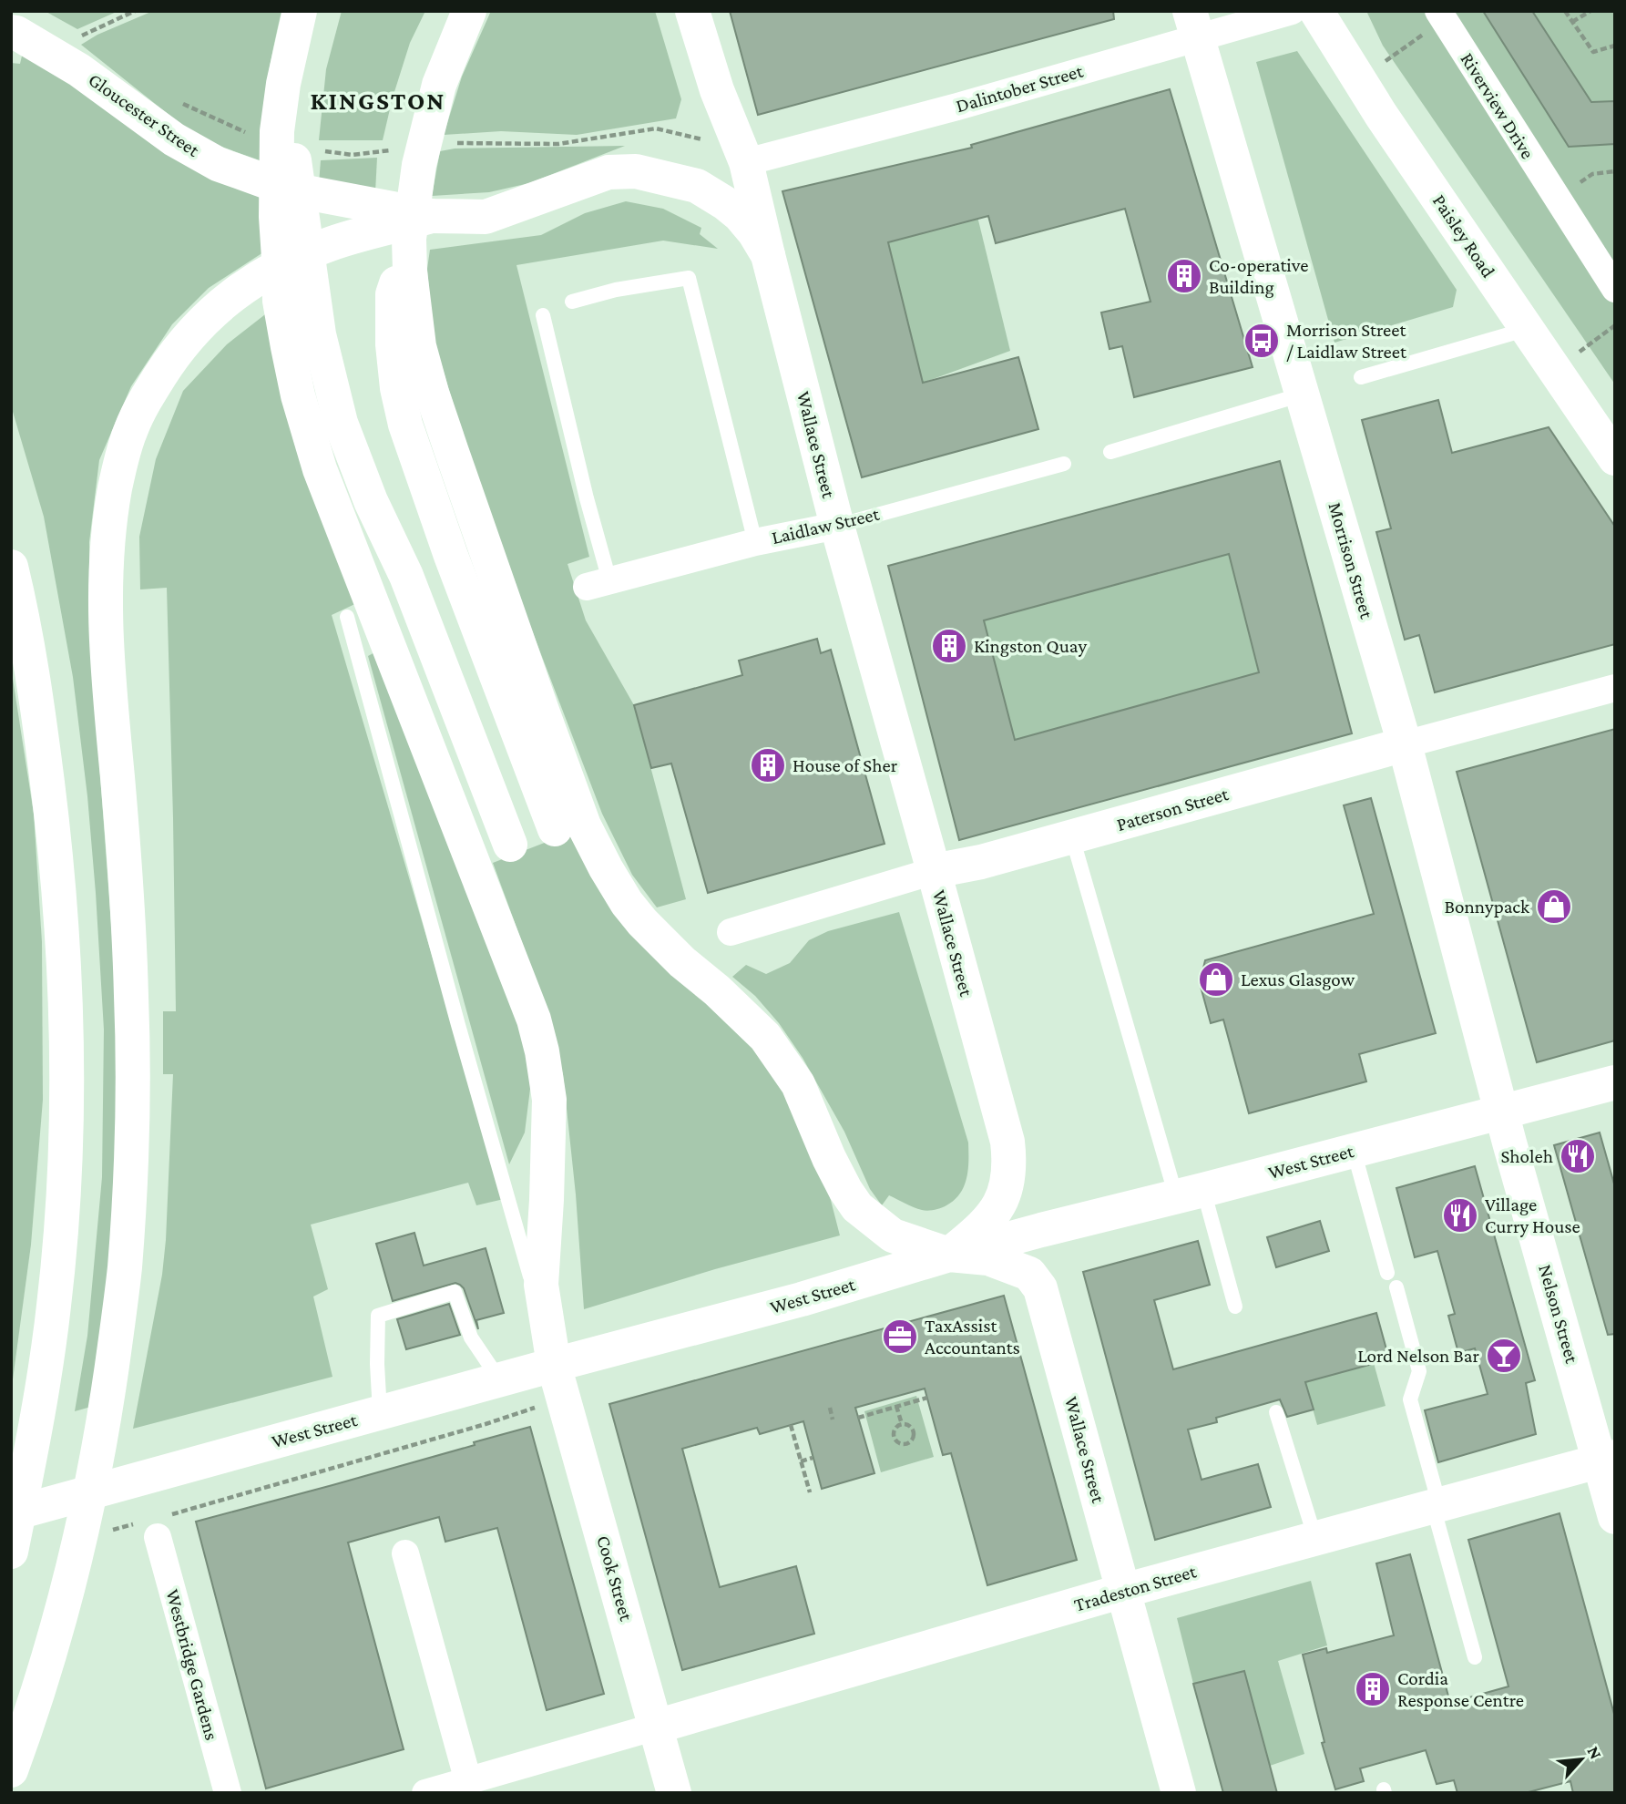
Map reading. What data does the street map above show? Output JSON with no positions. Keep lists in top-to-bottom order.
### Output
{
  "streets": {
    "main road": [
      "Gloucester Street",
      "Paisley Road",
      "Wallace Street",
      "Morrison Street",
      "Paterson Street",
      "West Street",
      "Nelson Street",
      "Cook Street",
      "Tradeston Street"
    ],
    "street": [
      "Dalintober Street",
      "Riverview Drive",
      "Laidlaw Street",
      "Westbridge Gardens"
    ]
  },
  "crossings": [
    ["Dalintober Street", "Wallace Street"],
    ["Dalintober Street", "Morrison Street"],
    ["Wallace Street", "Laidlaw Street"],
    ["Wallace Street", "Paterson Street"],
    ["Wallace Street", "West Street"],
    ["Wallace Street", "Tradeston Street"],
    ["Morrison Street", "Paterson Street"],
    ["Morrison Street", "West Street"],
    ["Morrison Street", "Nelson Street"],
    ["West Street", "Nelson Street"],
    ["West Street", "Cook Street"],
    ["Nelson Street", "Tradeston Street"],
    ["Cook Street", "Tradeston Street"]
  ],
  "districts": ["KINGSTON"],
  "places": {
    "building": [
      "Co-operative Building",
      "Kingston Quay",
      "House of Sher",
      "Cordia Response Centre"
    ],
    "bus stop": ["Morrison Street / Laidlaw Street"],
    "shop": ["Bonnypack", "Lexus Glasgow"],
    "restaurant": ["Sholeh", "Village Curry House"],
    "office": ["TaxAssist Accountants"],
    "bar": ["Lord Nelson Bar"]
  },
  "north": "top right"
}
